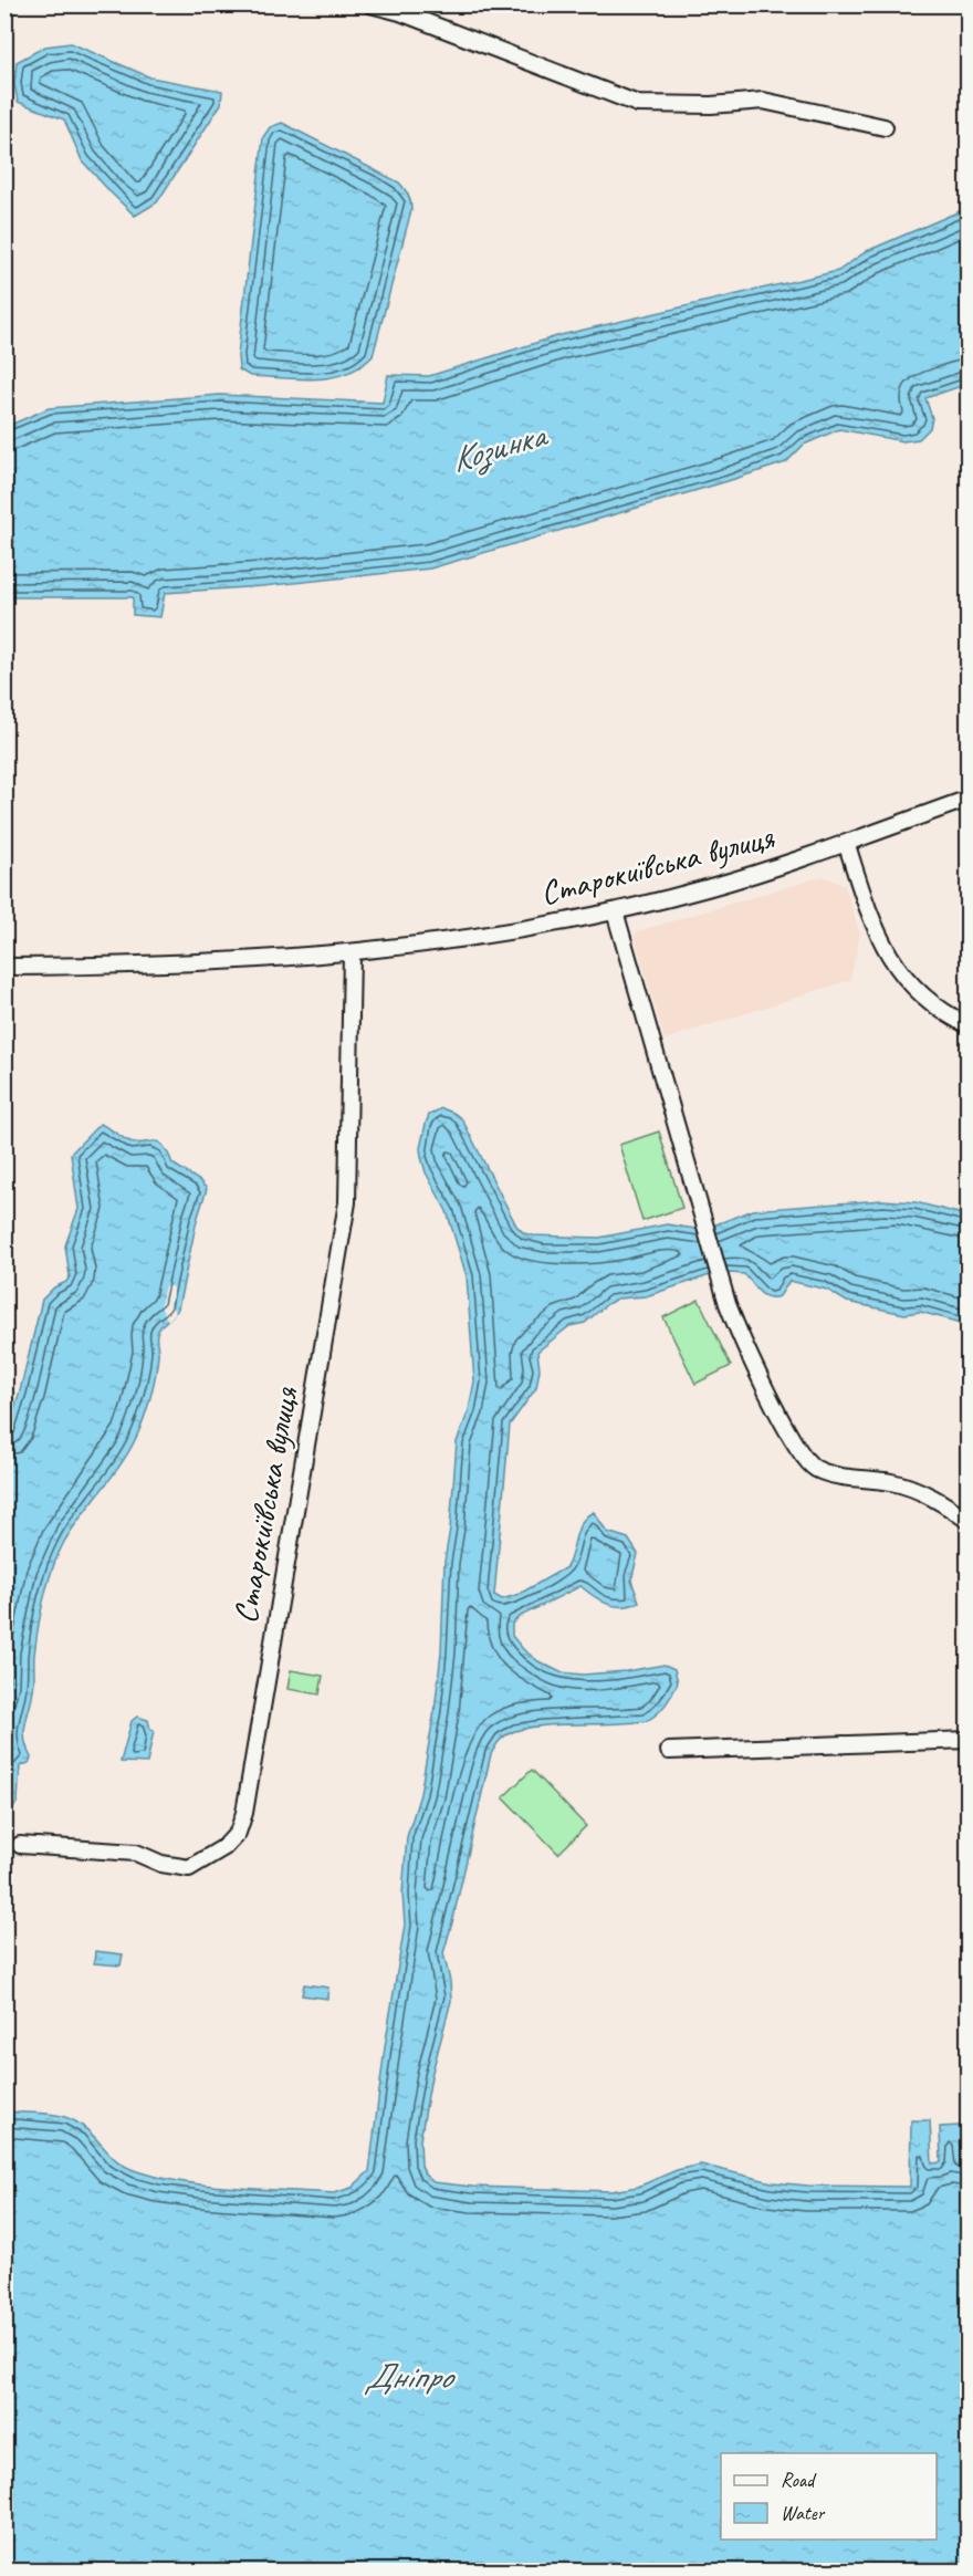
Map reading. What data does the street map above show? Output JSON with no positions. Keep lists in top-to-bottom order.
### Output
{
  "streets": {
    "street": ["Старокиївська вулиця"]
  },
  "water": ["Козинка", "Дніпро"],
  "legend": ["Road", "Water"]
}
